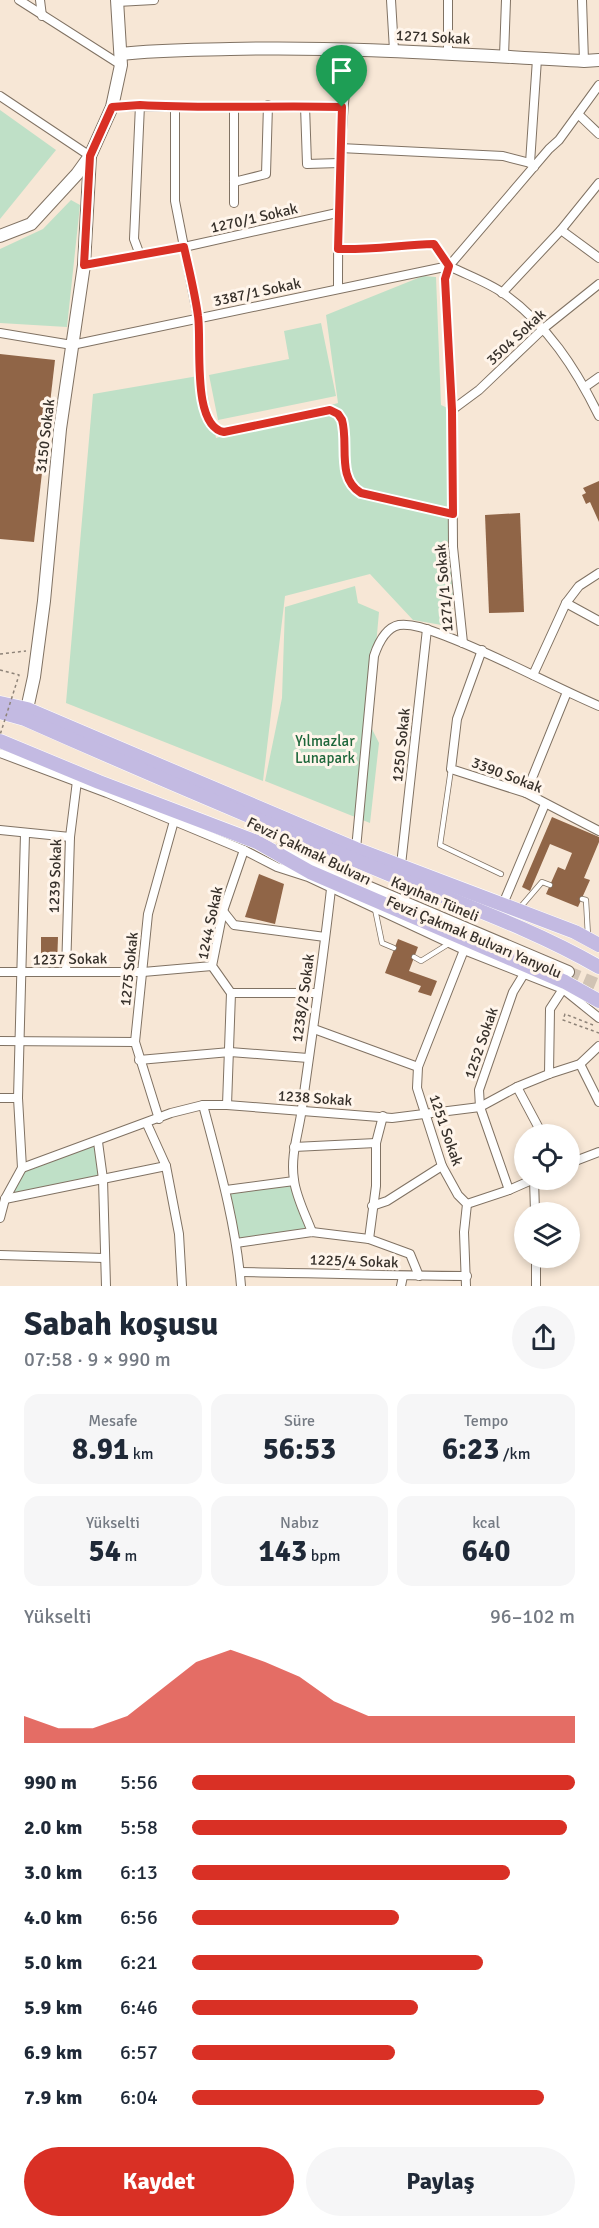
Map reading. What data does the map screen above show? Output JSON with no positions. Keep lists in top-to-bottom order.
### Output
{
  "streets": {
    "main road": [
      "1271 Sokak",
      "3150 Sokak",
      "Fevzi Çakmak Bulvarı",
      "Kayıhan Tüneli"
    ],
    "street": [
      "1270/1 Sokak",
      "3387/1 Sokak",
      "3504 Sokak",
      "1271/1 Sokak",
      "1250 Sokak",
      "3390 Sokak",
      "1239 Sokak",
      "1244 Sokak",
      "Fevzi Çakmak Bulvarı Yanyolu",
      "1237 Sokak",
      "1275 Sokak",
      "1238/2 Sokak",
      "1252 Sokak",
      "1238 Sokak",
      "1251 Sokak",
      "1225/4 Sokak"
    ]
  },
  "crossings": [
    ["1270/1 Sokak", "3150 Sokak"],
    ["3387/1 Sokak", "3150 Sokak"],
    ["3387/1 Sokak", "1271/1 Sokak"],
    ["3504 Sokak", "1271/1 Sokak"],
    ["3150 Sokak", "Fevzi Çakmak Bulvarı"],
    ["Fevzi Çakmak Bulvarı", "Kayıhan Tüneli"],
    ["1239 Sokak", "Fevzi Çakmak Bulvarı Yanyolu"],
    ["1239 Sokak", "1237 Sokak"],
    ["1244 Sokak", "Fevzi Çakmak Bulvarı Yanyolu"],
    ["1244 Sokak", "1237 Sokak"],
    ["Fevzi Çakmak Bulvarı Yanyolu", "1275 Sokak"],
    ["Fevzi Çakmak Bulvarı Yanyolu", "1238/2 Sokak"],
    ["Fevzi Çakmak Bulvarı Yanyolu", "1252 Sokak"],
    ["Fevzi Çakmak Bulvarı Yanyolu", "1251 Sokak"],
    ["1237 Sokak", "1275 Sokak"],
    ["1275 Sokak", "1238 Sokak"],
    ["1238/2 Sokak", "1238 Sokak"],
    ["1252 Sokak", "1238 Sokak"],
    ["1238 Sokak", "1251 Sokak"]
  ],
  "parks": ["Yılmazlar Lunapark"],
  "page": {
    "heading": ["Sabah koşusu", "07:58 · 9 × 990 m"],
    "stats": [
      ["Mesafe", "8.91 km"],
      ["Süre", "56:53"],
      ["Tempo", "6:23 /km"],
      ["Yükselti", "54 m"],
      ["Nabız", "143 bpm"],
      ["kcal", "640"]
    ],
    "chart": ["Yükselti", "96–102 m"],
    "list": [
      {
        "name": "990 m",
        "note": "5:56"
      },
      {
        "name": "2.0 km",
        "note": "5:58"
      },
      {
        "name": "3.0 km",
        "note": "6:13"
      },
      {
        "name": "4.0 km",
        "note": "6:56"
      },
      {
        "name": "5.0 km",
        "note": "6:21"
      },
      {
        "name": "5.9 km",
        "note": "6:46"
      },
      {
        "name": "6.9 km",
        "note": "6:57"
      },
      {
        "name": "7.9 km",
        "note": "6:04"
      }
    ],
    "buttons": ["Kaydet", "Paylaş"]
  }
}
